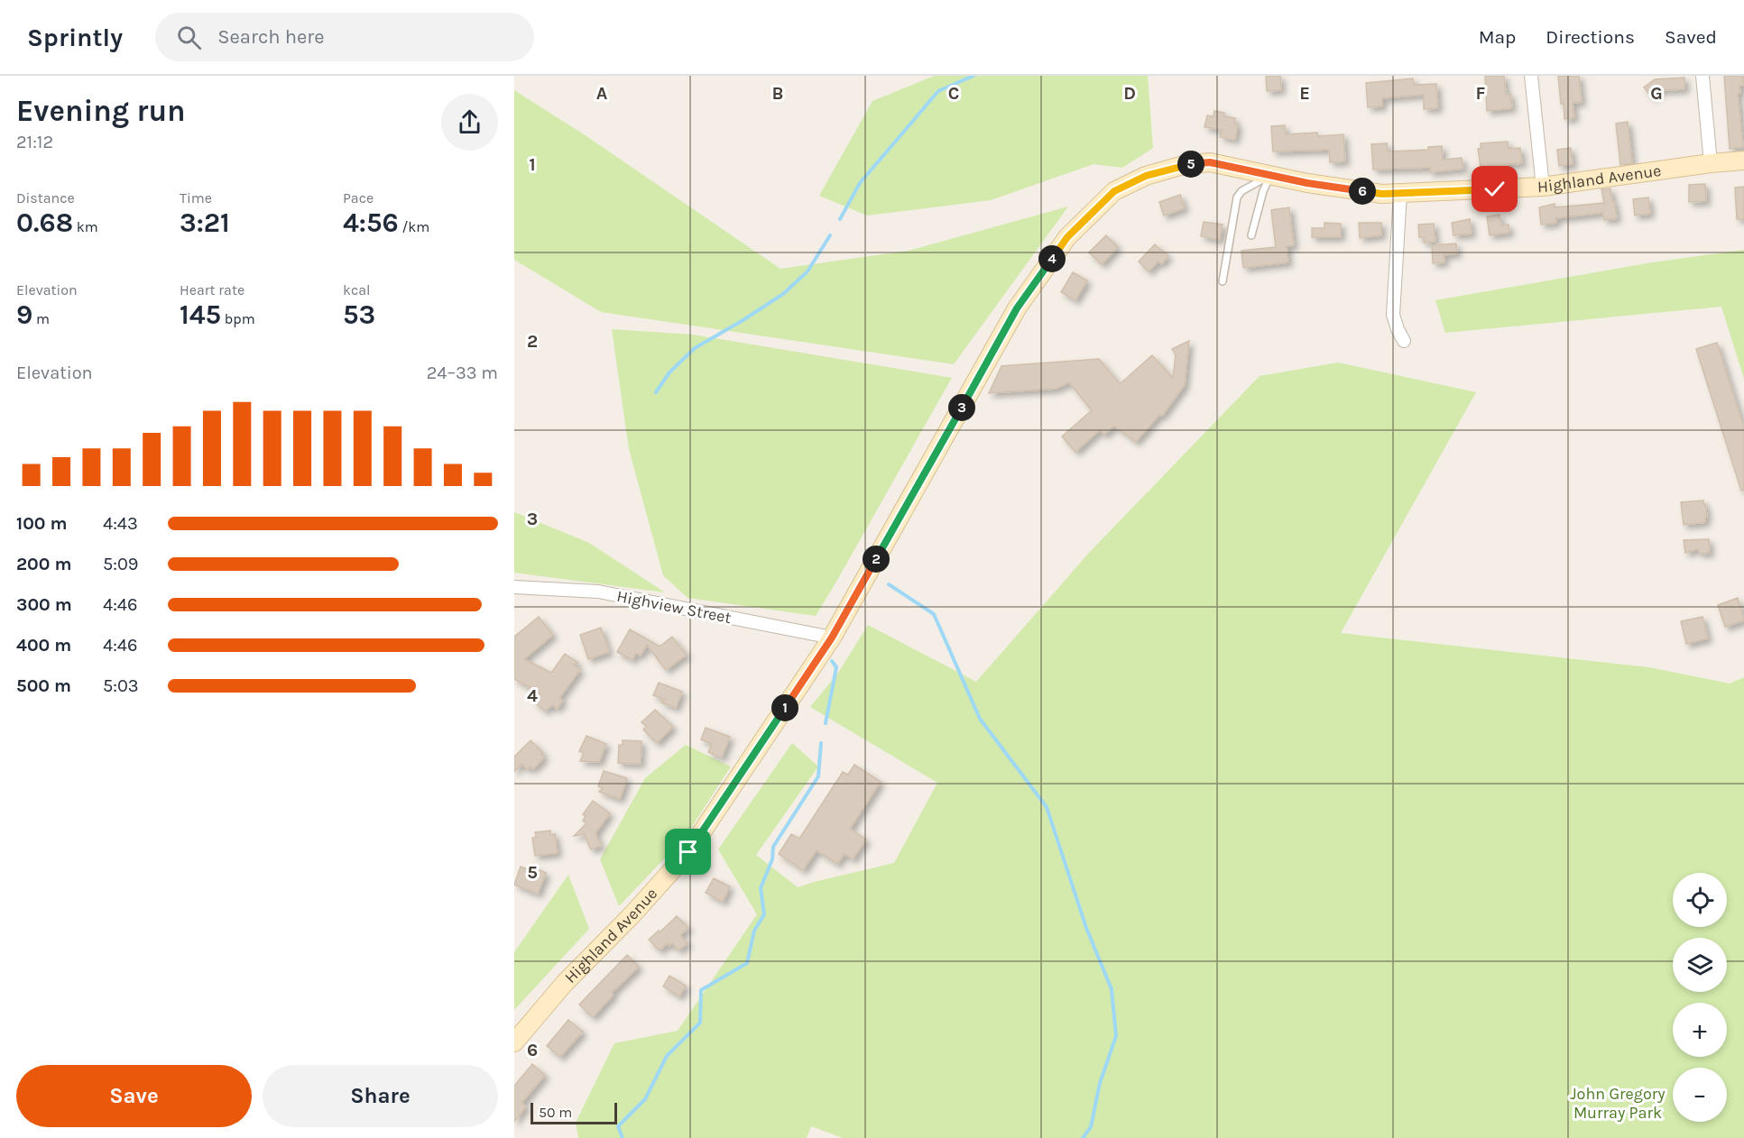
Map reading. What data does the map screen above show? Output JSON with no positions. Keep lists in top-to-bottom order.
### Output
{
  "streets": {
    "main road": ["Highland Avenue"],
    "street": ["Highview Street"]
  },
  "crossings": [
    ["Highland Avenue", "Highview Street"]
  ],
  "parks": ["John Gregory Murray Park"],
  "scale_bar": "50 m",
  "page": {
    "header": "Sprintly",
    "search": "Search here",
    "nav": ["Map", "Directions", "Saved"],
    "heading": ["Evening run", "21:12"],
    "pins": [
      "5",
      "6",
      "4",
      "3",
      "2",
      "1"
    ],
    "stats": [
      ["Distance", "0.68 km"],
      ["Time", "3:21"],
      ["Pace", "4:56 /km"],
      ["Elevation", "9 m"],
      ["Heart rate", "145 bpm"],
      ["kcal", "53"]
    ],
    "chart": ["Elevation", "24–33 m"],
    "list": [
      {
        "name": "100 m",
        "note": "4:43"
      },
      {
        "name": "200 m",
        "note": "5:09"
      },
      {
        "name": "300 m",
        "note": "4:46"
      },
      {
        "name": "400 m",
        "note": "4:46"
      },
      {
        "name": "500 m",
        "note": "5:03"
      }
    ],
    "map_buttons": ["+", "−"],
    "buttons": ["Save", "Share"],
    "scale": "50 m"
  },
  "grid": {
    "columns": [
      "A",
      "B",
      "C",
      "D",
      "E",
      "F",
      "G"
    ],
    "rows": [
      "1",
      "2",
      "3",
      "4",
      "5",
      "6"
    ]
  }
}
